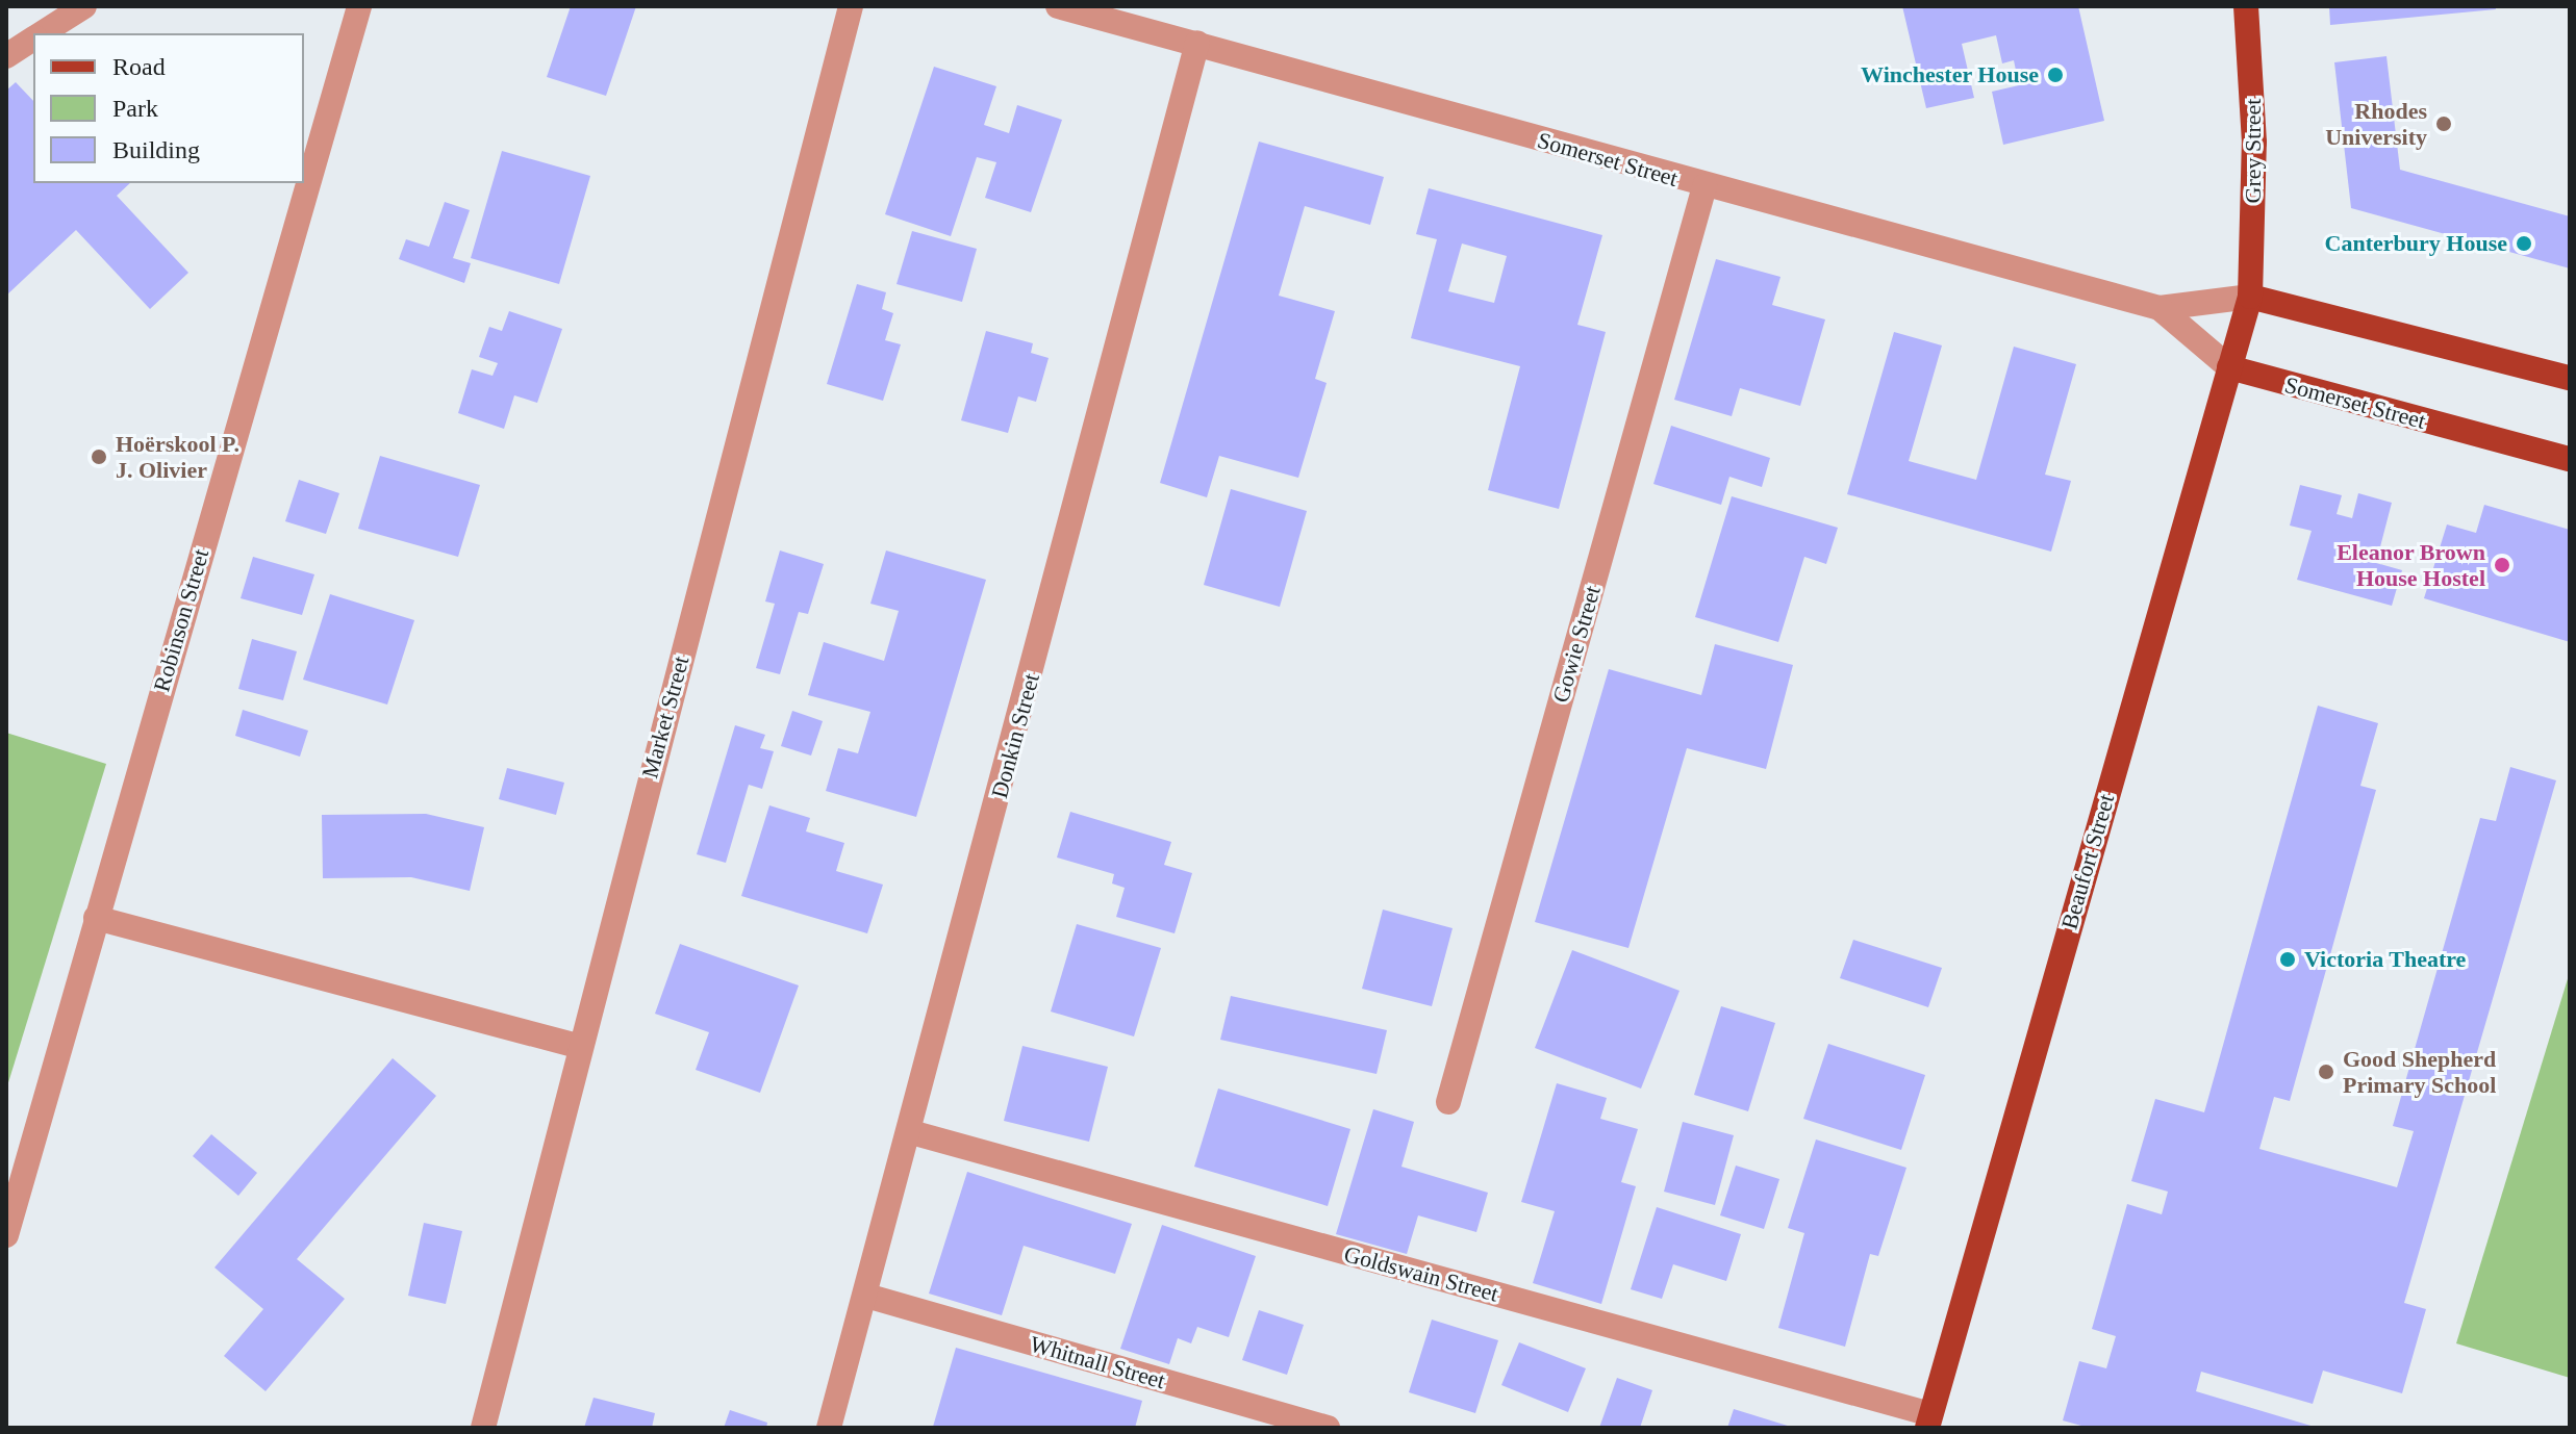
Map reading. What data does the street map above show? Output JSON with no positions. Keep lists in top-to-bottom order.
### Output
{
  "streets": {
    "main road": ["Grey Street", "Somerset Street", "Beaufort Street"],
    "street": [
      "Robinson Street",
      "Gowie Street",
      "Market Street",
      "Donkin Street",
      "Goldswain Street",
      "Whitnall Street"
    ]
  },
  "crossings": [
    ["Grey Street", "Somerset Street"],
    ["Grey Street", "Beaufort Street"],
    ["Somerset Street", "Gowie Street"],
    ["Somerset Street", "Donkin Street"],
    ["Somerset Street", "Beaufort Street"],
    ["Donkin Street", "Goldswain Street"],
    ["Donkin Street", "Whitnall Street"],
    ["Beaufort Street", "Goldswain Street"]
  ],
  "places": [
    "Winchester House",
    "Rhodes University",
    "Canterbury House",
    "Hoërskool P. J. Olivier",
    "Eleanor Brown House Hostel",
    "Victoria Theatre",
    "Good Shepherd Primary School"
  ],
  "legend": ["Road", "Park", "Building"]
}
